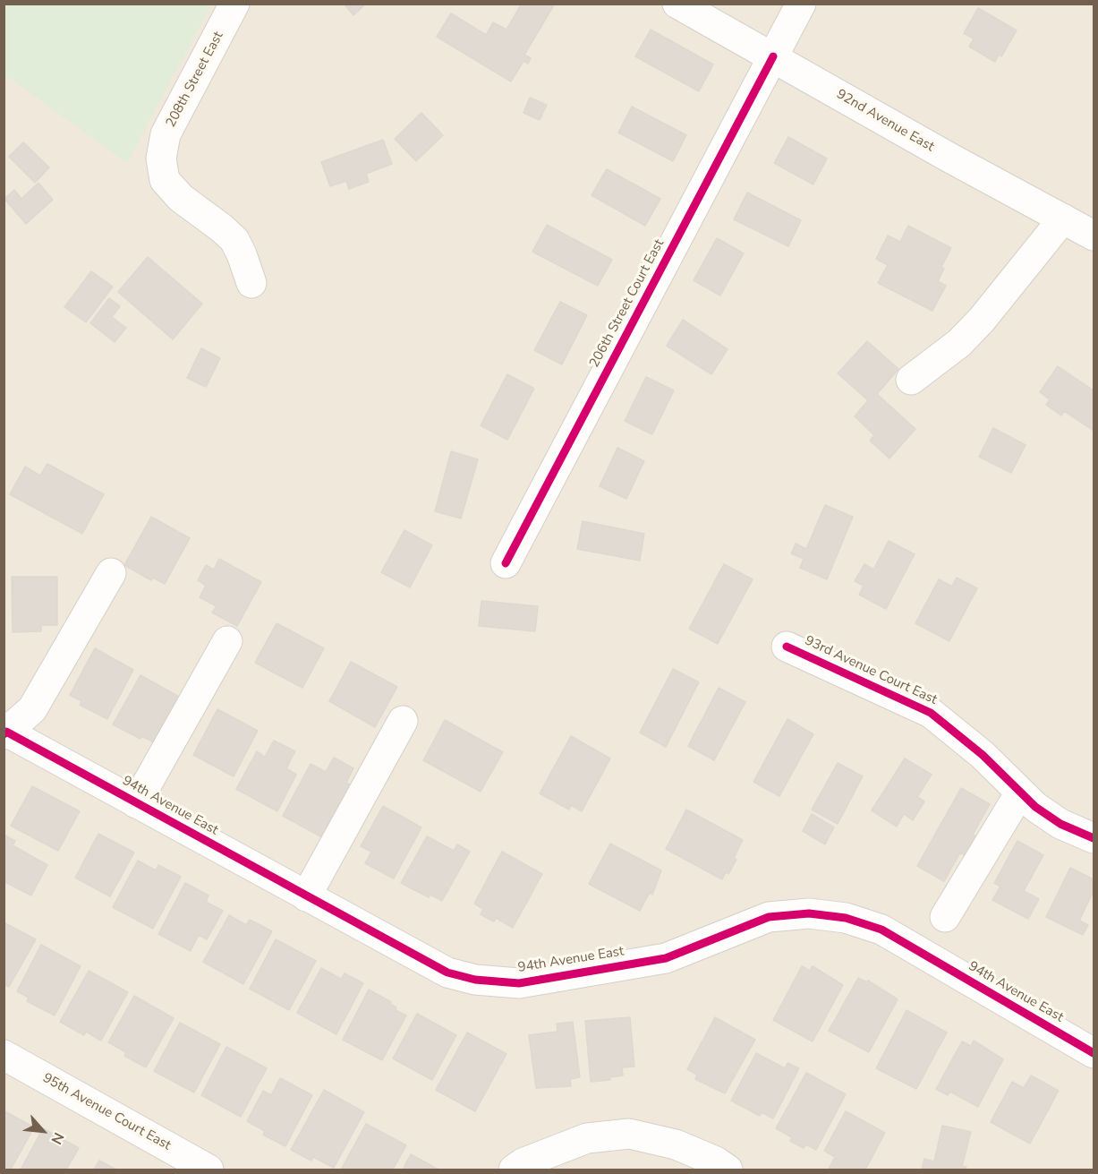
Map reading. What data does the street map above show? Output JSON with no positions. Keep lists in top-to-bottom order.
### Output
{
  "streets": {
    "street": [
      "208th Street East",
      "92nd Avenue East",
      "206th Street Court East",
      "93rd Avenue Court East",
      "94th Avenue East",
      "95th Avenue Court East"
    ]
  },
  "crossings": [
    ["92nd Avenue East", "206th Street Court East"]
  ],
  "north": "bottom right"
}
